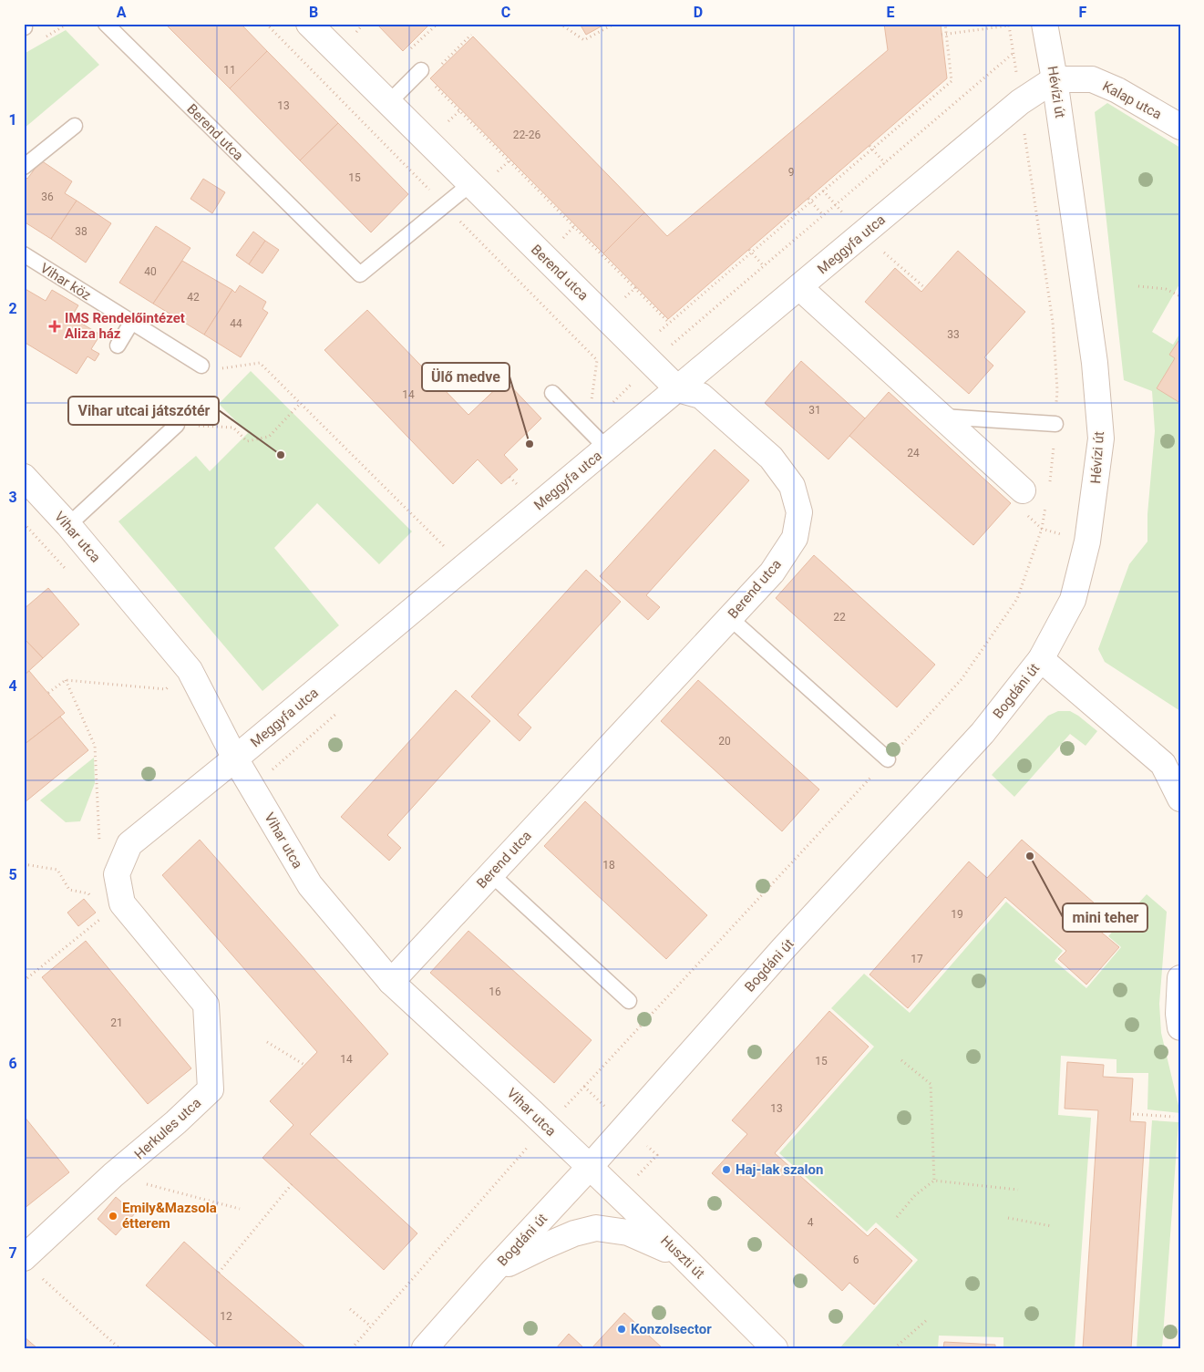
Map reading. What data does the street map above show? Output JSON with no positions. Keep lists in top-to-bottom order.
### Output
{
  "streets": {
    "street": [
      "Hévízi út",
      "Kalap utca",
      "Berend utca",
      "Meggyfa utca",
      "Vihar utca",
      "Bogdáni út",
      "Herkules utca",
      "Huszti út"
    ],
    "lane": ["Vihar köz"]
  },
  "crossings": [
    ["Hévízi út", "Kalap utca"],
    ["Hévízi út", "Meggyfa utca"],
    ["Hévízi út", "Bogdáni út"],
    ["Kalap utca", "Meggyfa utca"],
    ["Berend utca", "Meggyfa utca"],
    ["Berend utca", "Vihar utca"],
    ["Meggyfa utca", "Vihar utca"],
    ["Meggyfa utca", "Herkules utca"],
    ["Vihar utca", "Bogdáni út"],
    ["Vihar utca", "Huszti út"],
    ["Bogdáni út", "Huszti út"]
  ],
  "places": {
    "health": ["IMS Rendelőintézet Aliza ház"],
    "other": [
      "Ülő medve",
      "Vihar utcai játszótér",
      "mini teher",
      "Haj-lak szalon",
      "Emily&Mazsola étterem",
      "Konzolsector"
    ]
  },
  "house_numbers": [
    "11",
    "13",
    "22-26",
    "9",
    "15",
    "36",
    "38",
    "40",
    "42",
    "44",
    "33",
    "14",
    "31",
    "24",
    "22",
    "20",
    "18",
    "19",
    "17",
    "16",
    "21",
    "14",
    "15",
    "13",
    "4",
    "6",
    "12"
  ],
  "grid": {
    "columns": [
      "A",
      "B",
      "C",
      "D",
      "E",
      "F"
    ],
    "rows": [
      "1",
      "2",
      "3",
      "4",
      "5",
      "6",
      "7"
    ]
  }
}
